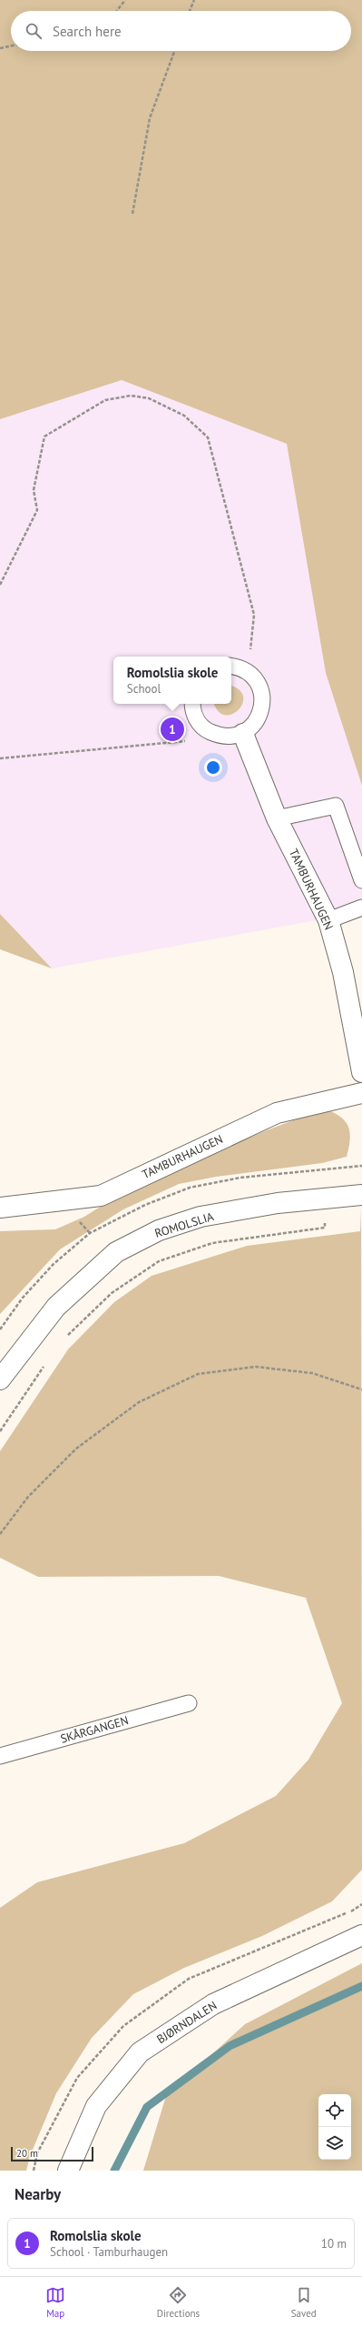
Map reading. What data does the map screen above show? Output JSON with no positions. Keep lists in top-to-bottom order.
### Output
{
  "streets": {
    "street": ["TAMBURHAUGEN", "ROMOLSLIA", "BJØRNDALEN"],
    "lane": ["SKÅRGANGEN"]
  },
  "scale_bar": "20 m",
  "page": {
    "search": "Search here",
    "popup": ["Romolslia skole", "School"],
    "pins": "1",
    "scale": "20 m",
    "heading": "Nearby",
    "list": [
      {
        "mark": "1",
        "name": "Romolslia skole",
        "note": "School · Tamburhaugen",
        "value": "10 m"
      }
    ],
    "nav": ["Map", "Directions", "Saved"]
  }
}
